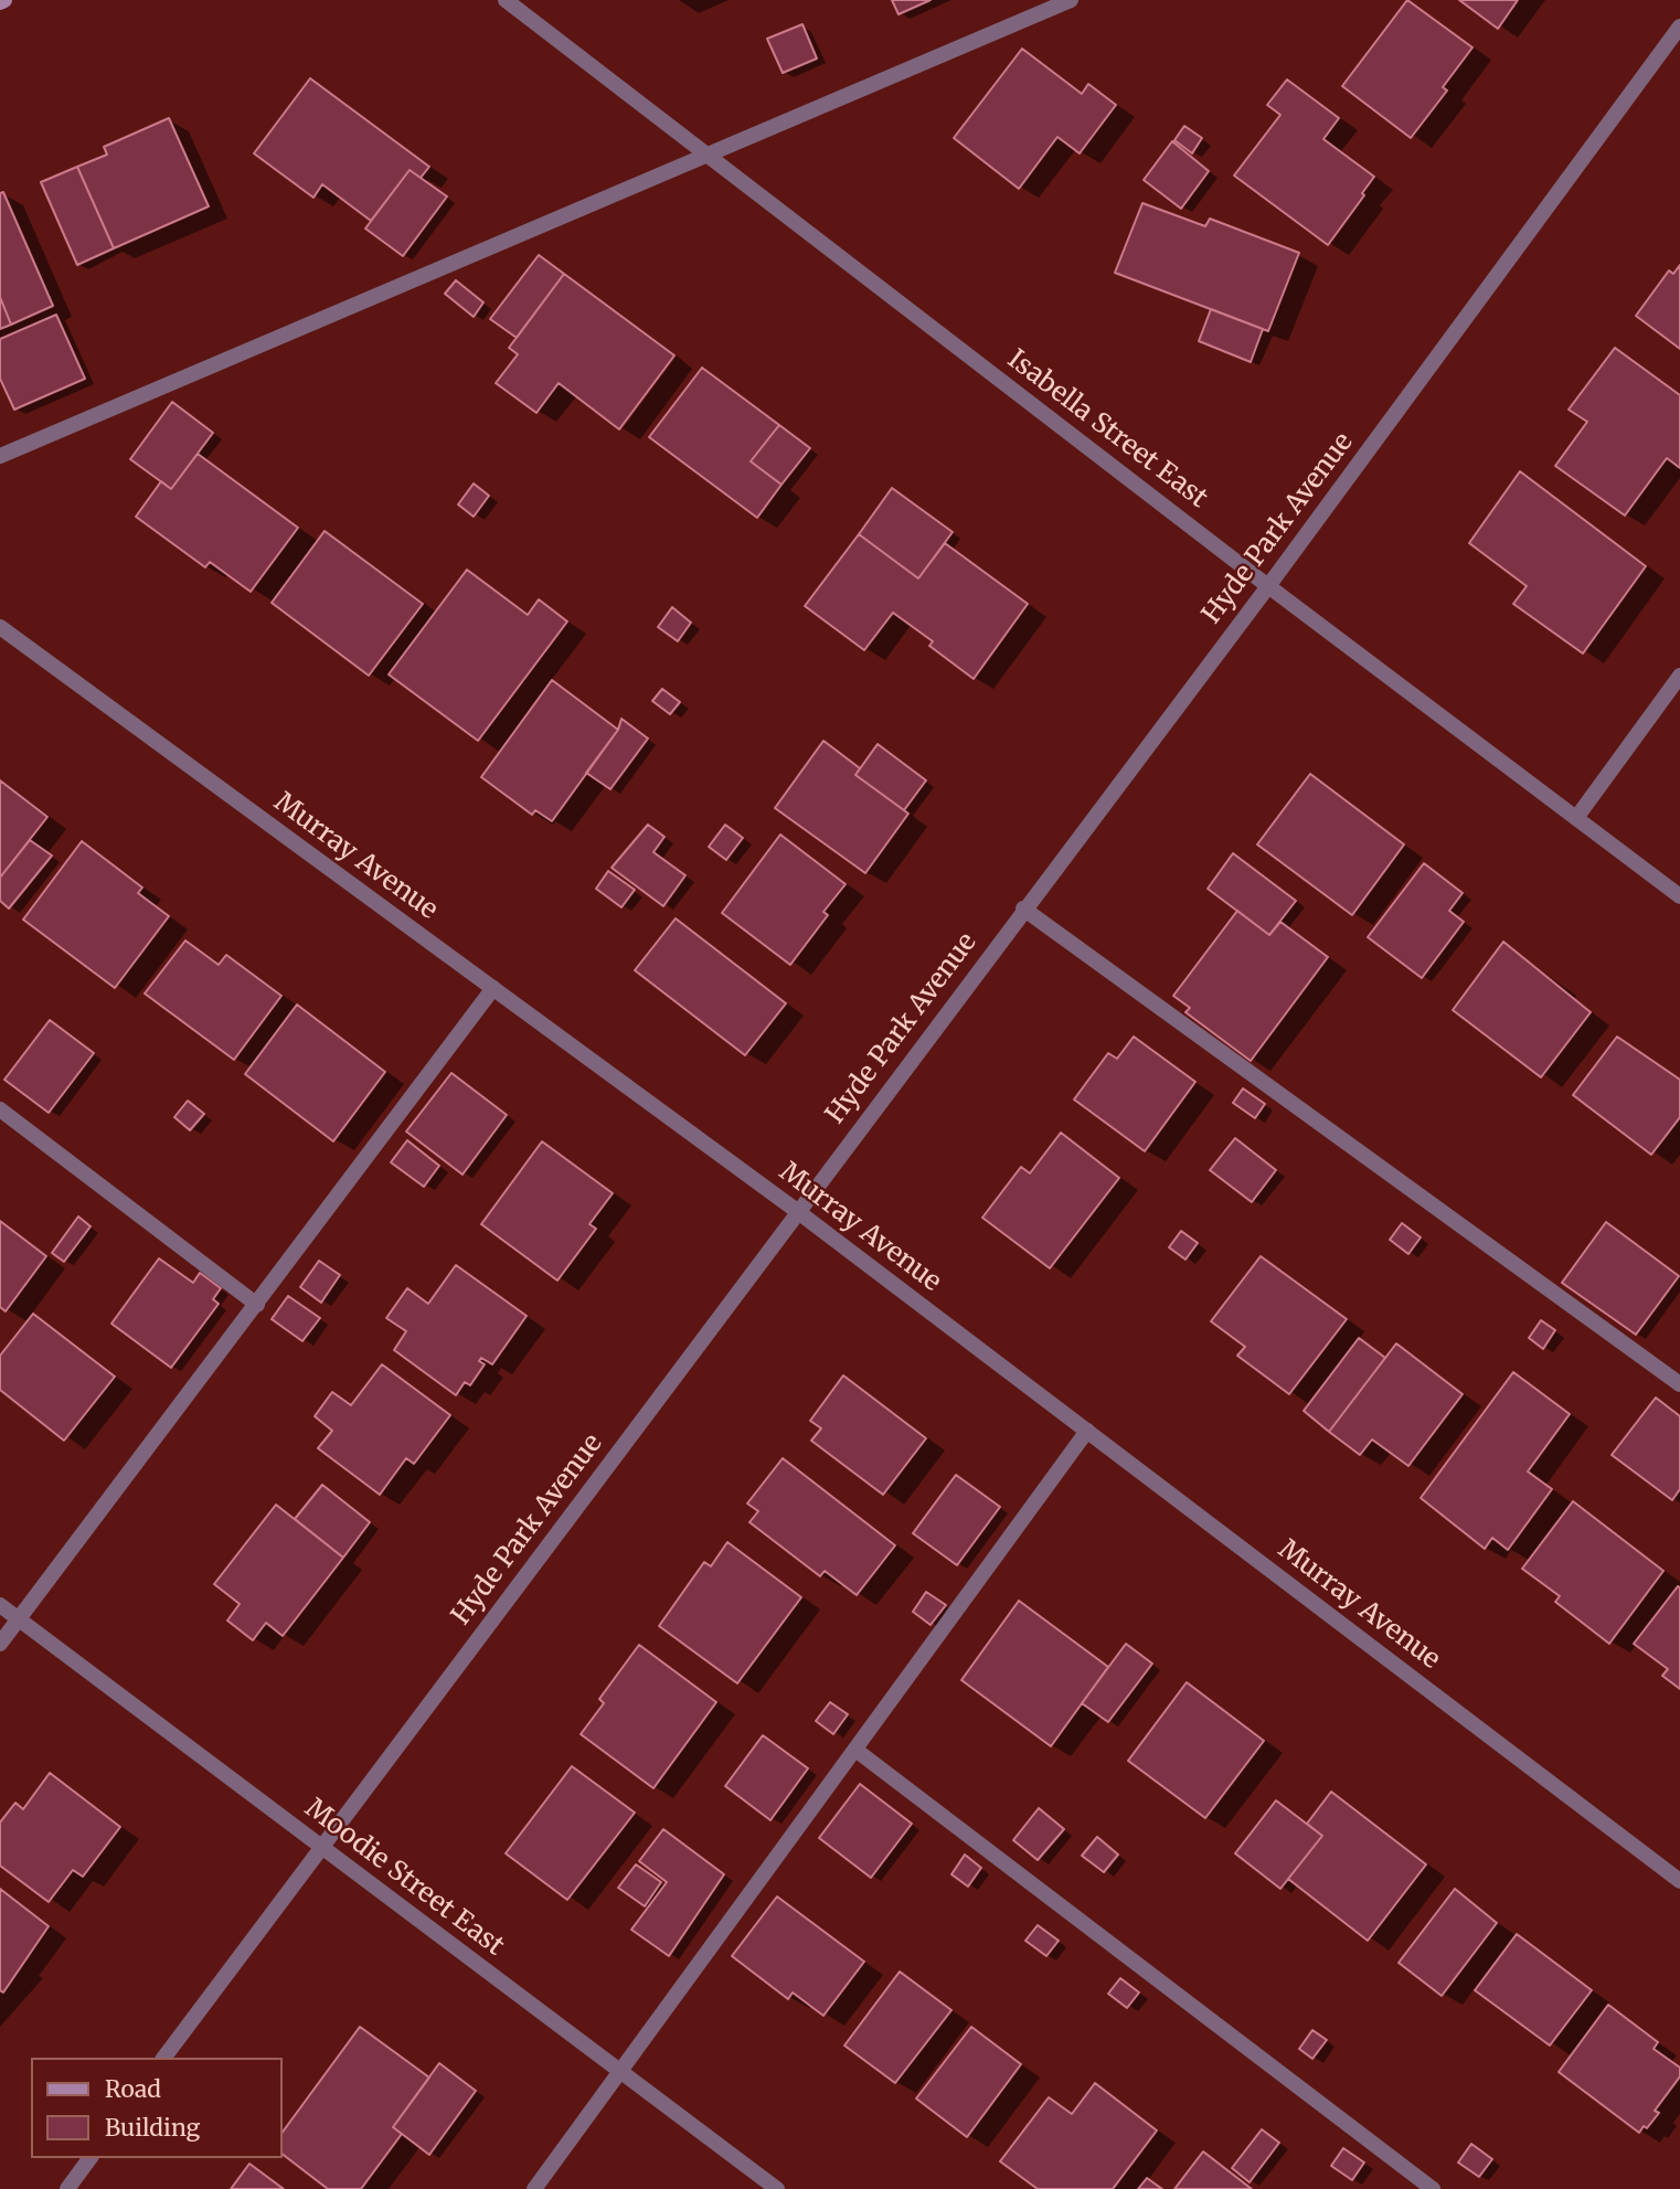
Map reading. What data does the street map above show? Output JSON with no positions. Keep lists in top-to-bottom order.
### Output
{
  "streets": {
    "street": [
      "Isabella Street East",
      "Hyde Park Avenue",
      "Murray Avenue",
      "Moodie Street East"
    ]
  },
  "crossings": [
    ["Isabella Street East", "Hyde Park Avenue"],
    ["Hyde Park Avenue", "Murray Avenue"],
    ["Hyde Park Avenue", "Moodie Street East"]
  ],
  "legend": ["Road", "Building"]
}
